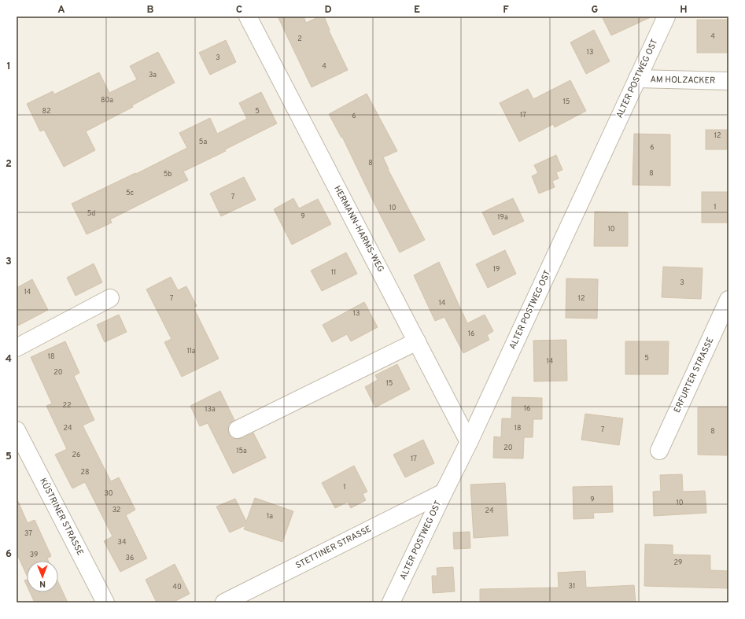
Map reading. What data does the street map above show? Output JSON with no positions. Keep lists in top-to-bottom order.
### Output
{
  "streets": {
    "street": [
      "ALTER POSTWEG OST",
      "AM HOLZACKER",
      "HERMANN-HARMS-WEG",
      "ERFURTER STRASSE",
      "KÜSTRINER STRASSE",
      "STETTINER STRASSE"
    ]
  },
  "crossings": [
    ["ALTER POSTWEG OST", "AM HOLZACKER"],
    ["ALTER POSTWEG OST", "HERMANN-HARMS-WEG"],
    ["ALTER POSTWEG OST", "STETTINER STRASSE"]
  ],
  "house_numbers": [
    "4",
    "2",
    "13",
    "3",
    "4",
    "3a",
    "80a",
    "15",
    "82",
    "5",
    "17",
    "6",
    "12",
    "5a",
    "6",
    "8",
    "8",
    "5b",
    "5c",
    "7",
    "1",
    "10",
    "5d",
    "9",
    "19a",
    "10",
    "19",
    "11",
    "3",
    "14",
    "7",
    "12",
    "14",
    "13",
    "16",
    "11a",
    "18",
    "5",
    "14",
    "20",
    "15",
    "22",
    "16",
    "13a",
    "24",
    "18",
    "7",
    "8",
    "20",
    "15a",
    "26",
    "17",
    "28",
    "1",
    "30",
    "9",
    "10",
    "32",
    "24",
    "1a",
    "37",
    "34",
    "39",
    "36",
    "29",
    "31",
    "40"
  ],
  "north": "bottom",
  "grid": {
    "columns": [
      "A",
      "B",
      "C",
      "D",
      "E",
      "F",
      "G",
      "H"
    ],
    "rows": [
      "1",
      "2",
      "3",
      "4",
      "5",
      "6"
    ]
  }
}
